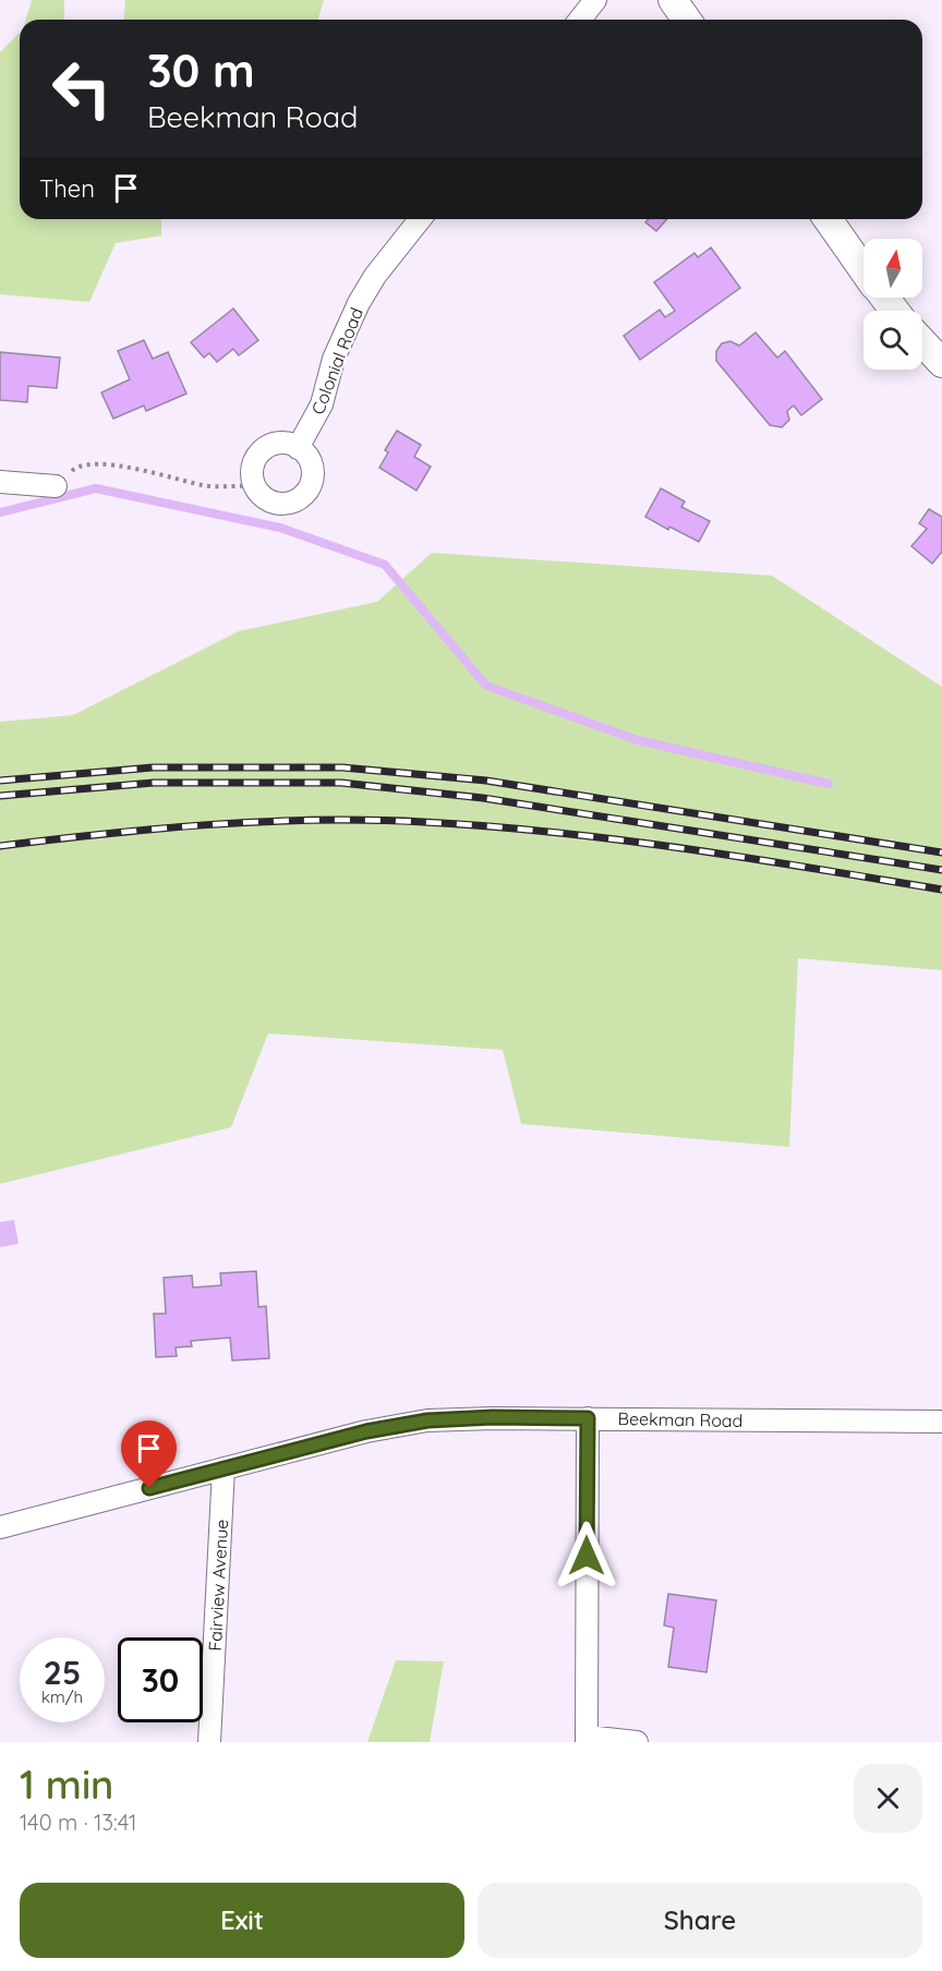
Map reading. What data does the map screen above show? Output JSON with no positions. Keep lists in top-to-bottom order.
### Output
{
  "streets": {
    "street": ["Colonial Road", "Beekman Road", "Fairview Avenue"]
  },
  "crossings": [
    ["Beekman Road", "Fairview Avenue"]
  ],
  "north": "top",
  "page": {
    "turn": ["30 m", "Beekman Road"],
    "then": "Then",
    "speed": "25 km/h",
    "limit": "30",
    "heading": ["1 min", "140 m · 13:41"],
    "buttons": ["Exit", "Share"]
  }
}
